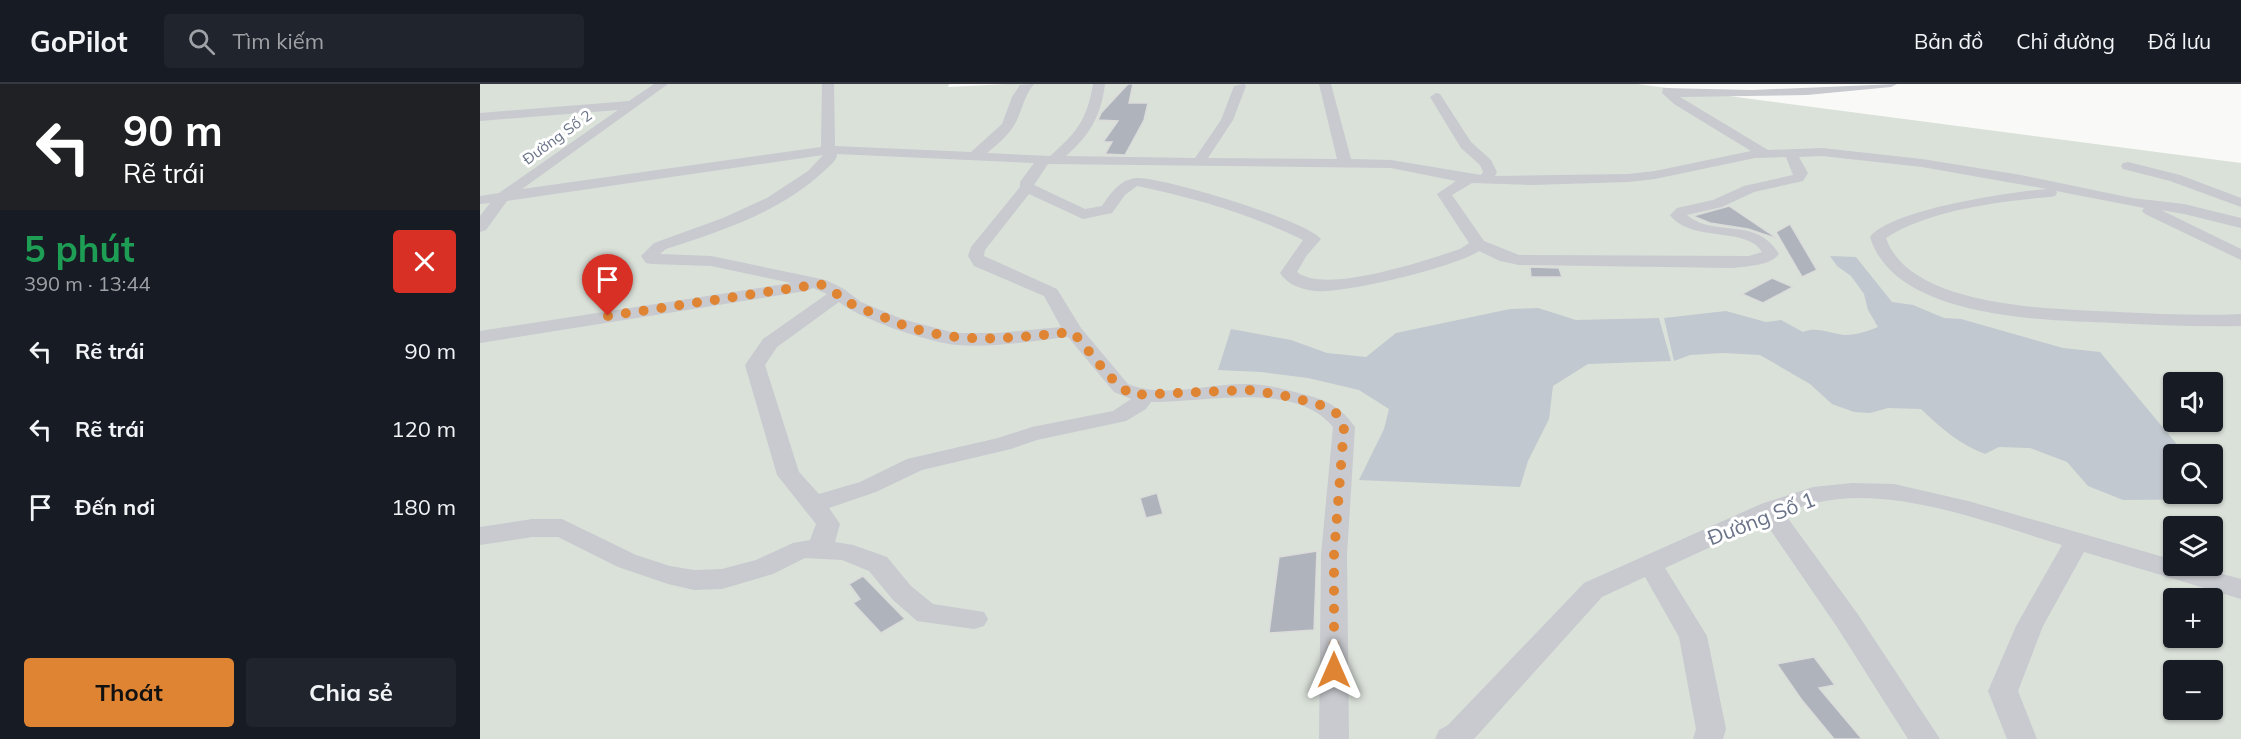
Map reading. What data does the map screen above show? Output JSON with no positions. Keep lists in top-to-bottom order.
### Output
{
  "streets": {
    "street": ["Đường Số 2", "Đường Số 1"]
  },
  "page": {
    "header": "GoPilot",
    "search": "Tìm kiếm",
    "nav": ["Bản đồ", "Chỉ đường", "Đã lưu"],
    "turn": ["90 m", "Rẽ trái"],
    "heading": ["5 phút", "390 m · 13:44"],
    "list": [
      {
        "name": "Rẽ trái",
        "value": "90 m"
      },
      {
        "name": "Rẽ trái",
        "value": "120 m"
      },
      {
        "name": "Đến nơi",
        "value": "180 m"
      }
    ],
    "map_buttons": ["+", "−"],
    "buttons": ["Thoát", "Chia sẻ"]
  }
}
